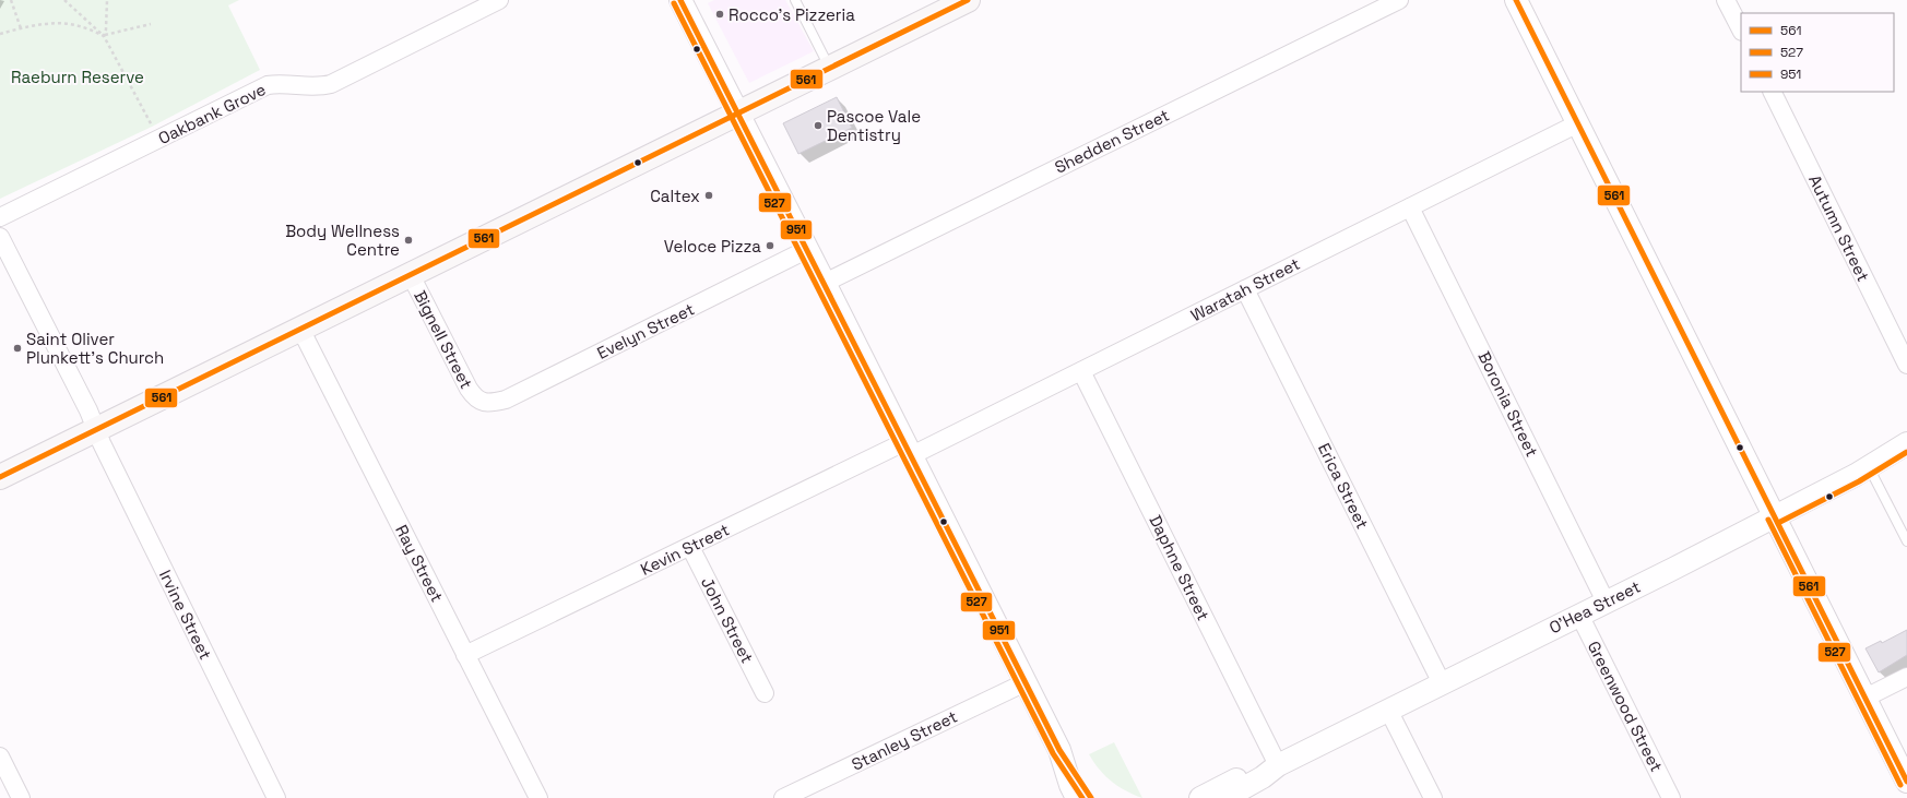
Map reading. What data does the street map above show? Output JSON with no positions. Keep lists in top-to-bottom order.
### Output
{
  "streets": {
    "street": [
      "Oakbank Grove",
      "Shedden Street",
      "Autumn Street",
      "Waratah Street",
      "Evelyn Street",
      "Bignell Street",
      "Boronia Street",
      "Erica Street",
      "Kevin Street",
      "Ray Street",
      "Daphne Street",
      "O'Hea Street",
      "Irvine Street",
      "John Street",
      "Greenwood Street",
      "Stanley Street"
    ]
  },
  "crossings": [
    ["Waratah Street", "Boronia Street"],
    ["Waratah Street", "Erica Street"],
    ["Waratah Street", "Kevin Street"],
    ["Waratah Street", "Daphne Street"],
    ["Evelyn Street", "Bignell Street"],
    ["Boronia Street", "O'Hea Street"],
    ["Erica Street", "O'Hea Street"],
    ["Kevin Street", "Ray Street"],
    ["Kevin Street", "John Street"],
    ["Daphne Street", "O'Hea Street"],
    ["O'Hea Street", "Greenwood Street"]
  ],
  "parks": ["Raeburn Reserve"],
  "places": [
    "Rocco's Pizzeria",
    "Pascoe Vale Dentistry",
    "Caltex",
    "Body Wellness Centre",
    "Veloce Pizza",
    "Saint Oliver Plunkett's Church"
  ],
  "lines": ["transit line 561", "transit line 951", "transit line 527"],
  "legend": ["561", "527", "951"]
}
